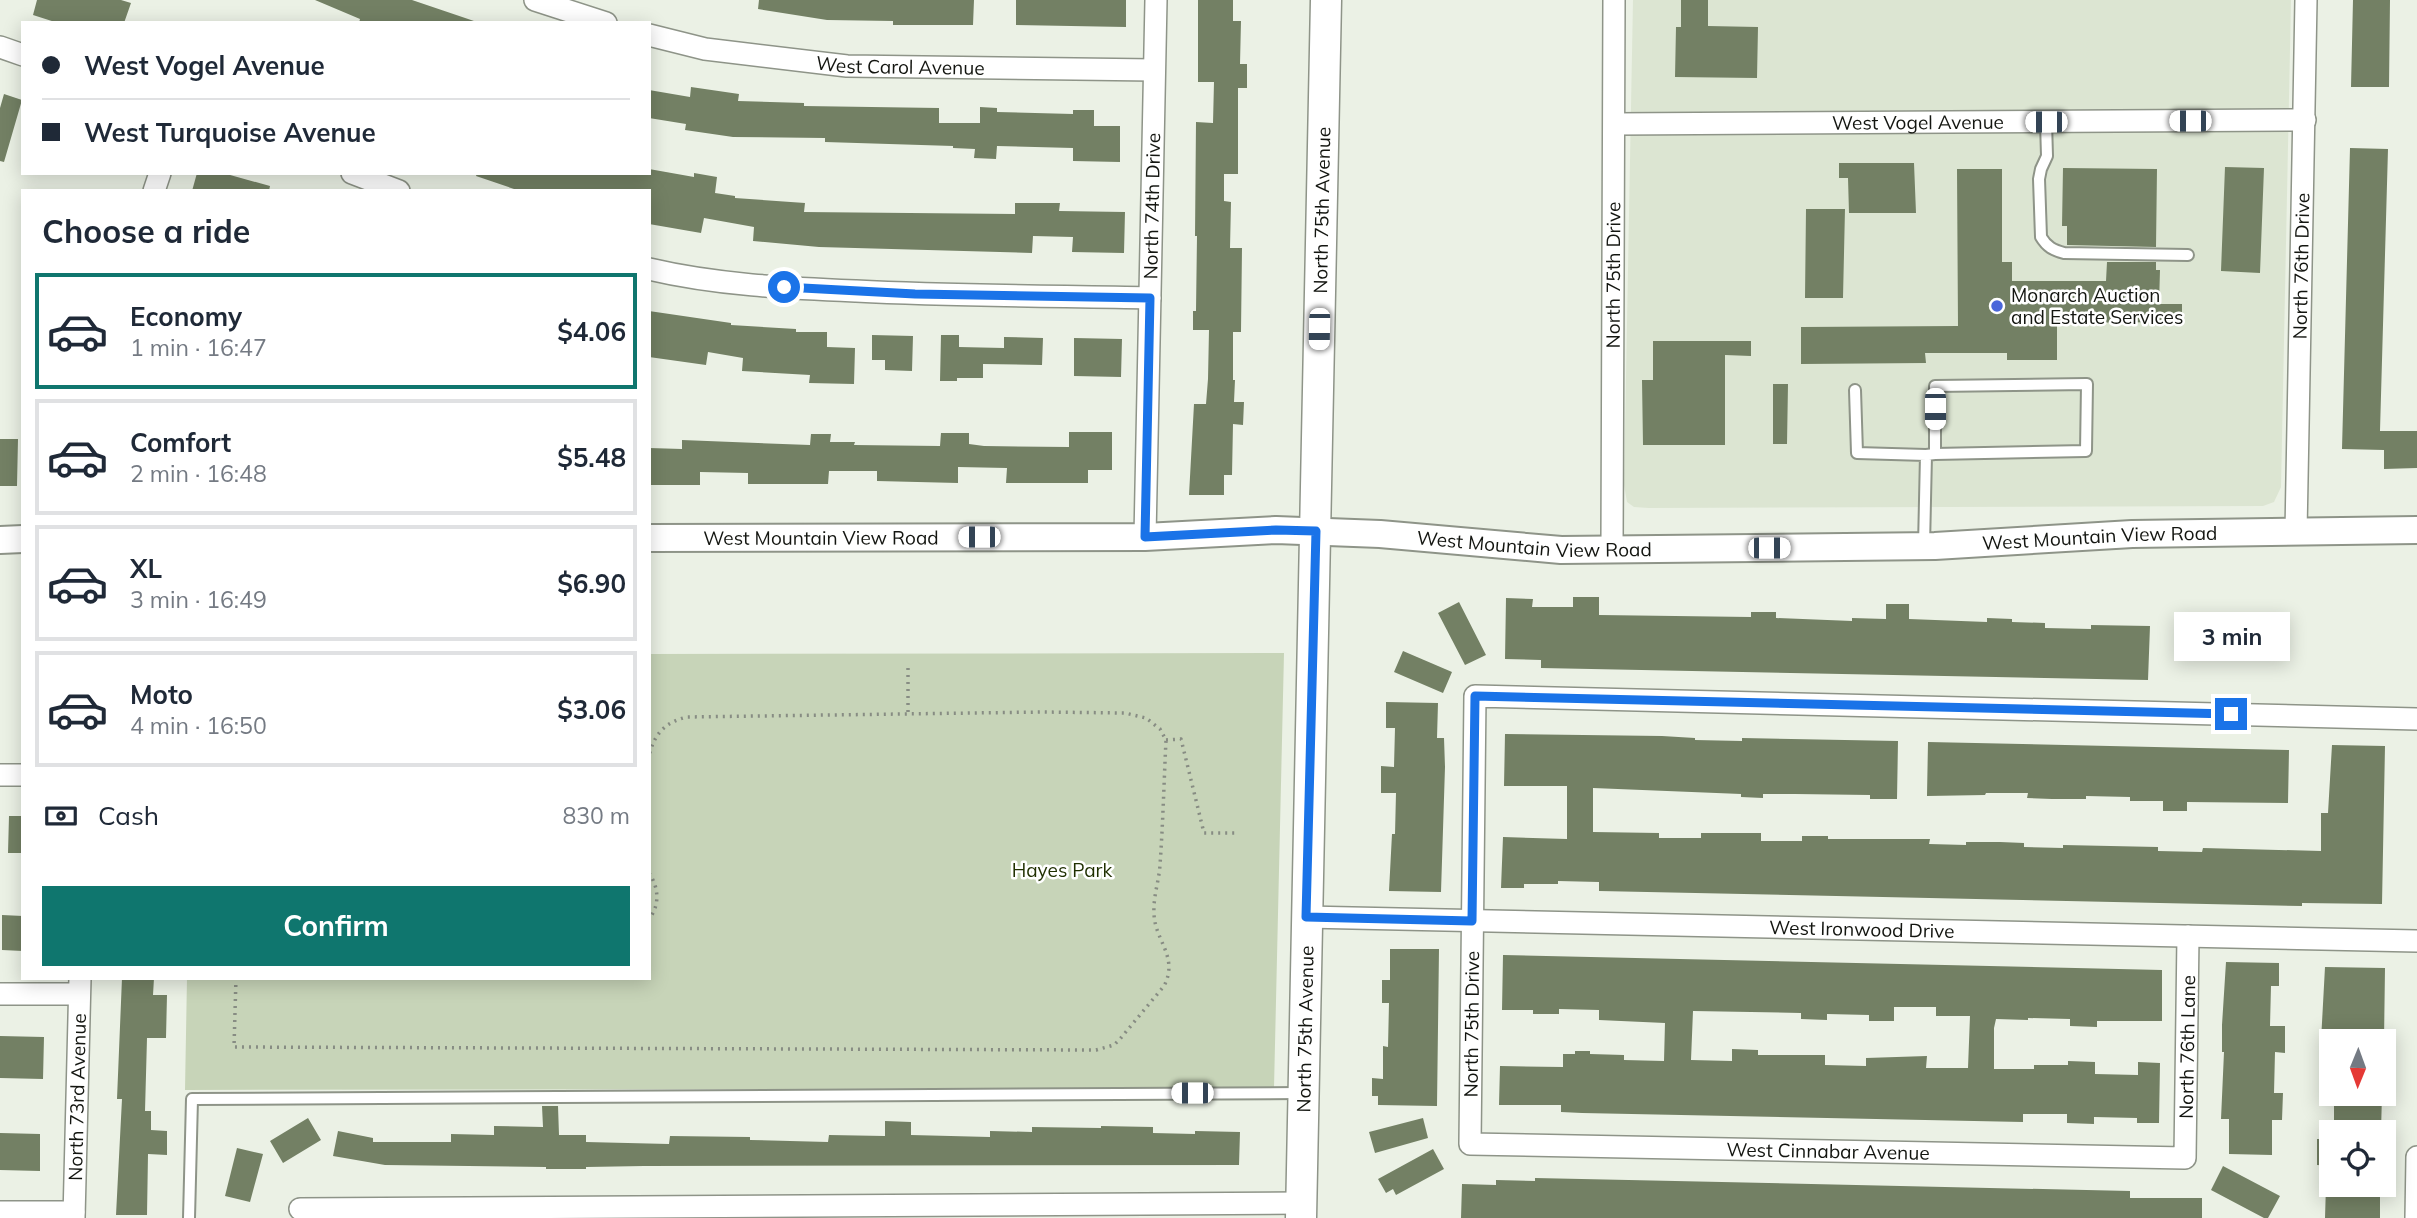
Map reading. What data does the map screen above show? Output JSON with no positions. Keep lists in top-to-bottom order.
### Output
{
  "streets": {
    "main road": ["North 75th Avenue"],
    "street": [
      "West Carol Avenue",
      "West Vogel Avenue",
      "North 74th Drive",
      "North 76th Drive",
      "North 75th Drive",
      "West Mountain View Road",
      "West Ironwood Drive",
      "North 76th Lane",
      "North 73rd Avenue",
      "West Cinnabar Avenue"
    ]
  },
  "crossings": [
    ["West Carol Avenue", "North 74th Drive"],
    ["West Vogel Avenue", "North 76th Drive"],
    ["West Vogel Avenue", "North 75th Drive"],
    ["North 74th Drive", "West Mountain View Road"],
    ["North 75th Avenue", "West Mountain View Road"],
    ["North 75th Avenue", "West Ironwood Drive"],
    ["North 76th Drive", "West Mountain View Road"],
    ["North 75th Drive", "West Mountain View Road"],
    ["North 75th Drive", "West Ironwood Drive"],
    ["North 75th Drive", "West Cinnabar Avenue"],
    ["West Ironwood Drive", "North 76th Lane"],
    ["North 76th Lane", "West Cinnabar Avenue"]
  ],
  "parks": ["Hayes Park"],
  "places": ["Monarch Auction and Estate Services"],
  "north": "bottom",
  "page": {
    "banner": ["West Vogel Avenue", "West Turquoise Avenue"],
    "heading": "Choose a ride",
    "list": [
      {
        "name": "Economy",
        "note": "1 min · 16:47",
        "value": "$4.06"
      },
      {
        "name": "Comfort",
        "note": "2 min · 16:48",
        "value": "$5.48"
      },
      {
        "name": "XL",
        "note": "3 min · 16:49",
        "value": "$6.90"
      },
      {
        "name": "Moto",
        "note": "4 min · 16:50",
        "value": "$3.06"
      }
    ],
    "bubble": "3 min",
    "pay": ["Cash", "830 m"],
    "buttons": "Confirm"
  }
}
